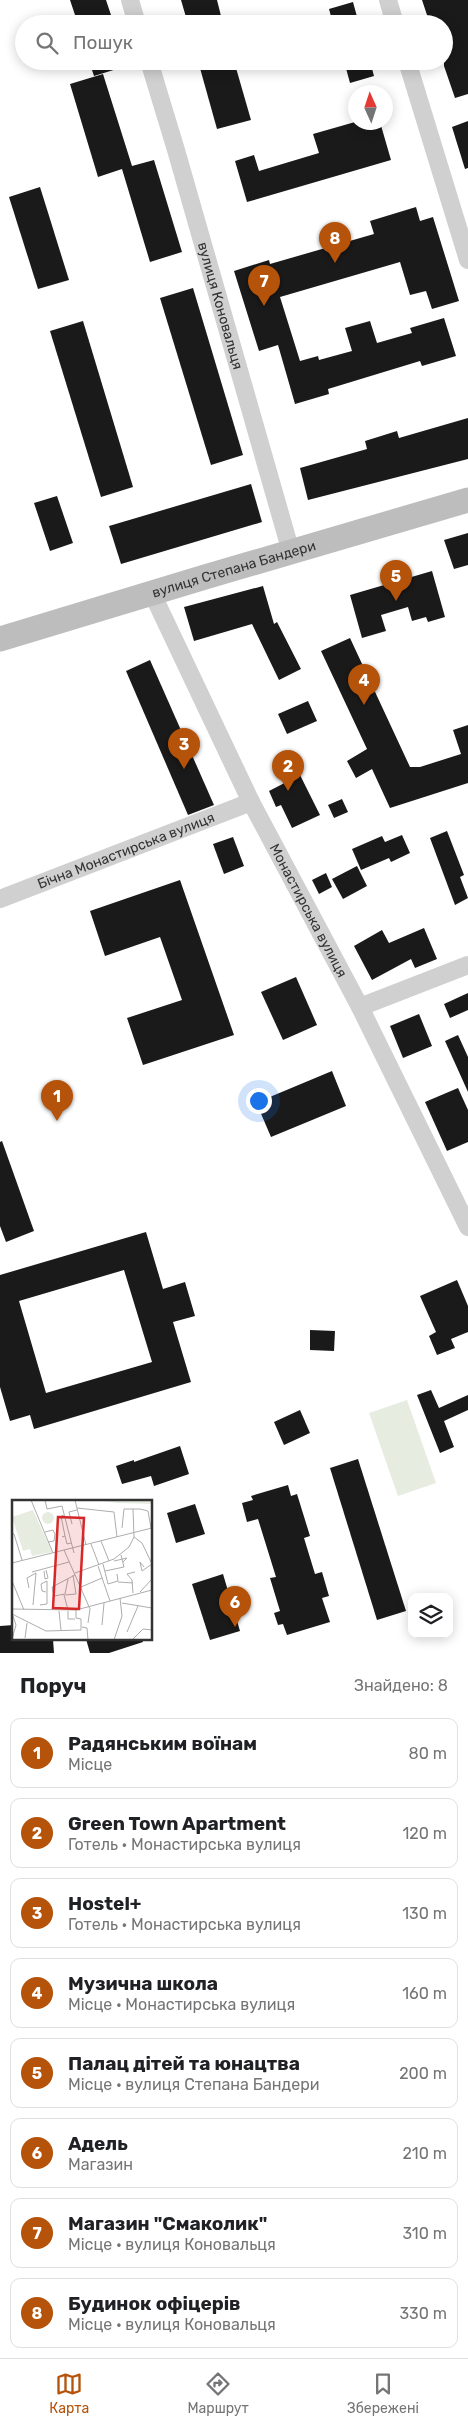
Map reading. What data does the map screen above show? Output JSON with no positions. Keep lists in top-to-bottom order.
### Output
{
  "streets": {
    "street": [
      "вулиця Коновальця",
      "вулиця Степана Бандери",
      "Бічна Монастирська вулиця",
      "Монастирська вулиця"
    ]
  },
  "crossings": [
    ["вулиця Коновальця", "вулиця Степана Бандери"],
    ["вулиця Степана Бандери", "Монастирська вулиця"],
    ["Бічна Монастирська вулиця", "Монастирська вулиця"]
  ],
  "north": "top",
  "page": {
    "search": "Пошук",
    "pins": [
      "8",
      "7",
      "5",
      "4",
      "3",
      "2",
      "1",
      "6"
    ],
    "heading": ["Поруч", "Знайдено: 8"],
    "list": [
      {
        "mark": "1",
        "name": "Радянським воїнам",
        "note": "Місце",
        "value": "80 m"
      },
      {
        "mark": "2",
        "name": "Green Town Apartment",
        "note": "Готель · Монастирська вулиця",
        "value": "120 m"
      },
      {
        "mark": "3",
        "name": "Hostel+",
        "note": "Готель · Монастирська вулиця",
        "value": "130 m"
      },
      {
        "mark": "4",
        "name": "Музична школа",
        "note": "Місце · Монастирська вулиця",
        "value": "160 m"
      },
      {
        "mark": "5",
        "name": "Палац дітей та юнацтва",
        "note": "Місце · вулиця Степана Бандери",
        "value": "200 m"
      },
      {
        "mark": "6",
        "name": "Адель",
        "note": "Магазин",
        "value": "210 m"
      },
      {
        "mark": "7",
        "name": "Магазин \"Смаколик\"",
        "note": "Місце · вулиця Коновальця",
        "value": "310 m"
      },
      {
        "mark": "8",
        "name": "Будинок офіцерів",
        "note": "Місце · вулиця Коновальця",
        "value": "330 m"
      }
    ],
    "nav": ["Карта", "Маршрут", "Збережені"]
  }
}
